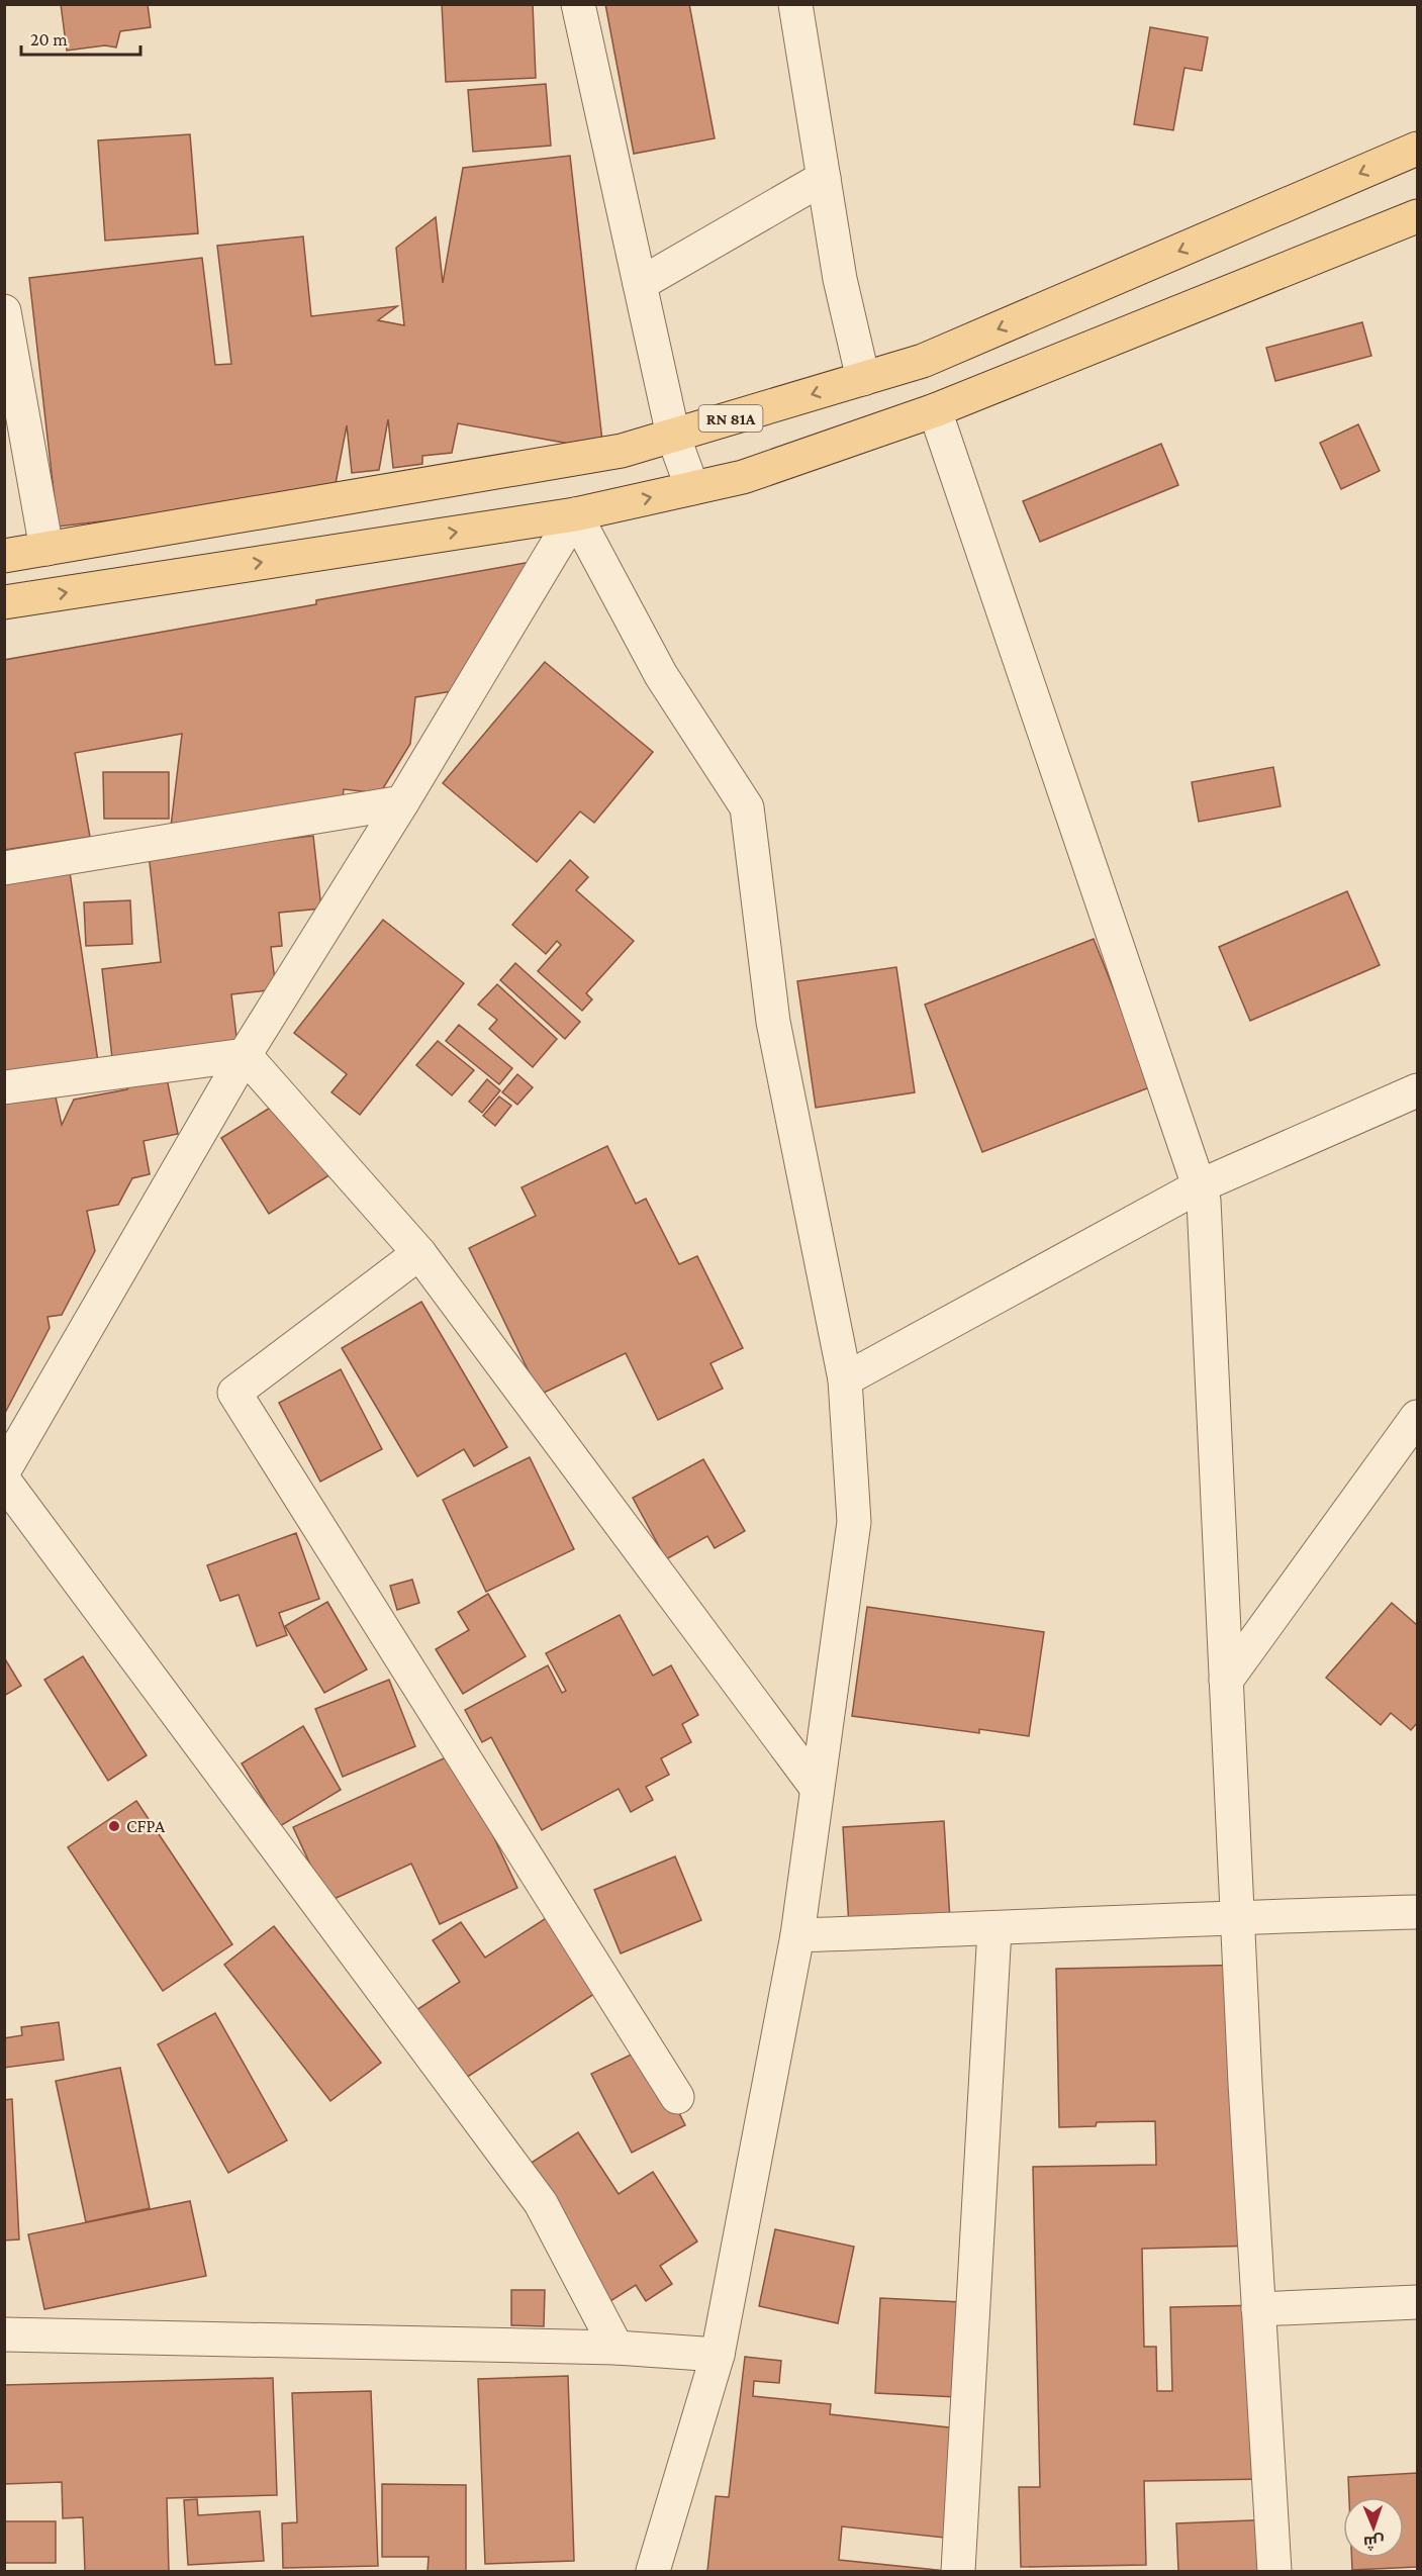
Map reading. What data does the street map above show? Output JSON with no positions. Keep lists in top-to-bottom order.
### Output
{
  "streets": {
    "main road": ["RN 81A"]
  },
  "places": ["CFPA"],
  "scale_bar": "20 m",
  "north": "bottom"
}
